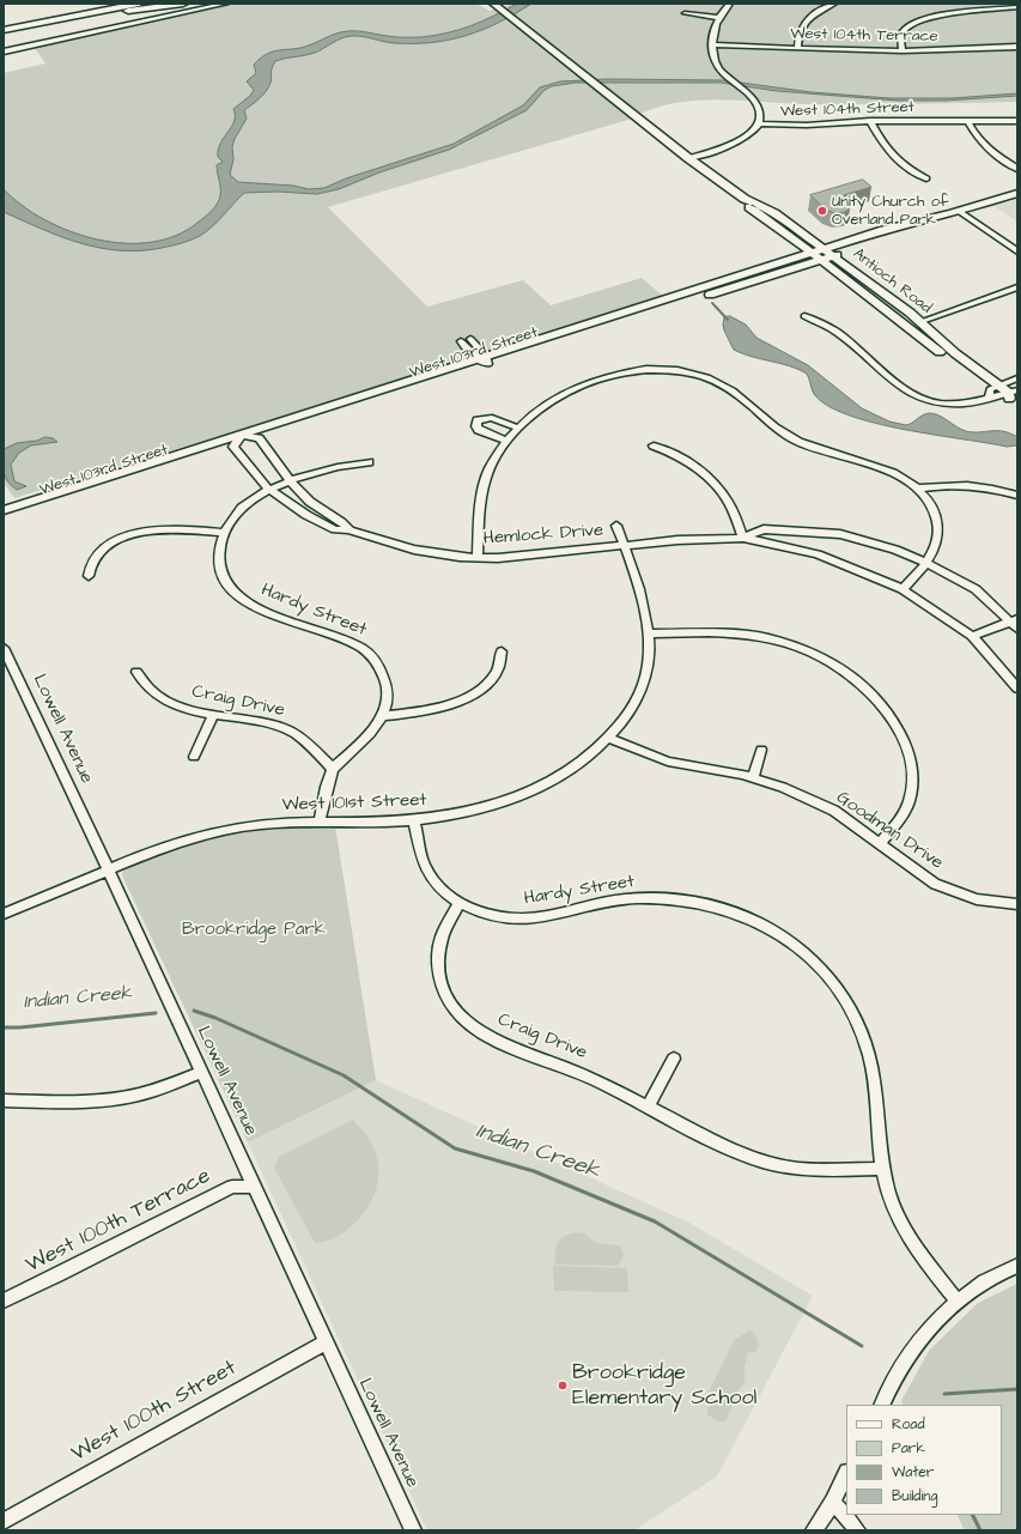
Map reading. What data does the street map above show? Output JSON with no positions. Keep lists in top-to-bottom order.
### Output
{
  "streets": {
    "main road": ["Antioch Road", "West 103rd Street"],
    "street": [
      "West 104th Terrace",
      "West 104th Street",
      "Hemlock Drive",
      "Hardy Street",
      "Craig Drive",
      "Lowell Avenue",
      "West 101st Street",
      "Goodman Drive",
      "West 100th Terrace",
      "West 100th Street"
    ]
  },
  "crossings": [
    ["West 104th Street", "Antioch Road"],
    ["Antioch Road", "West 103rd Street"],
    ["West 103rd Street", "Hemlock Drive"],
    ["Hemlock Drive", "Hardy Street"],
    ["Hemlock Drive", "West 101st Street"],
    ["Hardy Street", "Craig Drive"],
    ["Hardy Street", "West 101st Street"],
    ["Lowell Avenue", "West 101st Street"],
    ["Lowell Avenue", "West 100th Terrace"],
    ["Lowell Avenue", "West 100th Street"],
    ["West 101st Street", "Goodman Drive"]
  ],
  "water": ["Indian Creek"],
  "parks": ["Brookridge Park"],
  "places": ["Unity Church of Overland Park", "Brookridge Elementary School"],
  "legend": [
    "Road",
    "Park",
    "Water",
    "Building"
  ]
}
